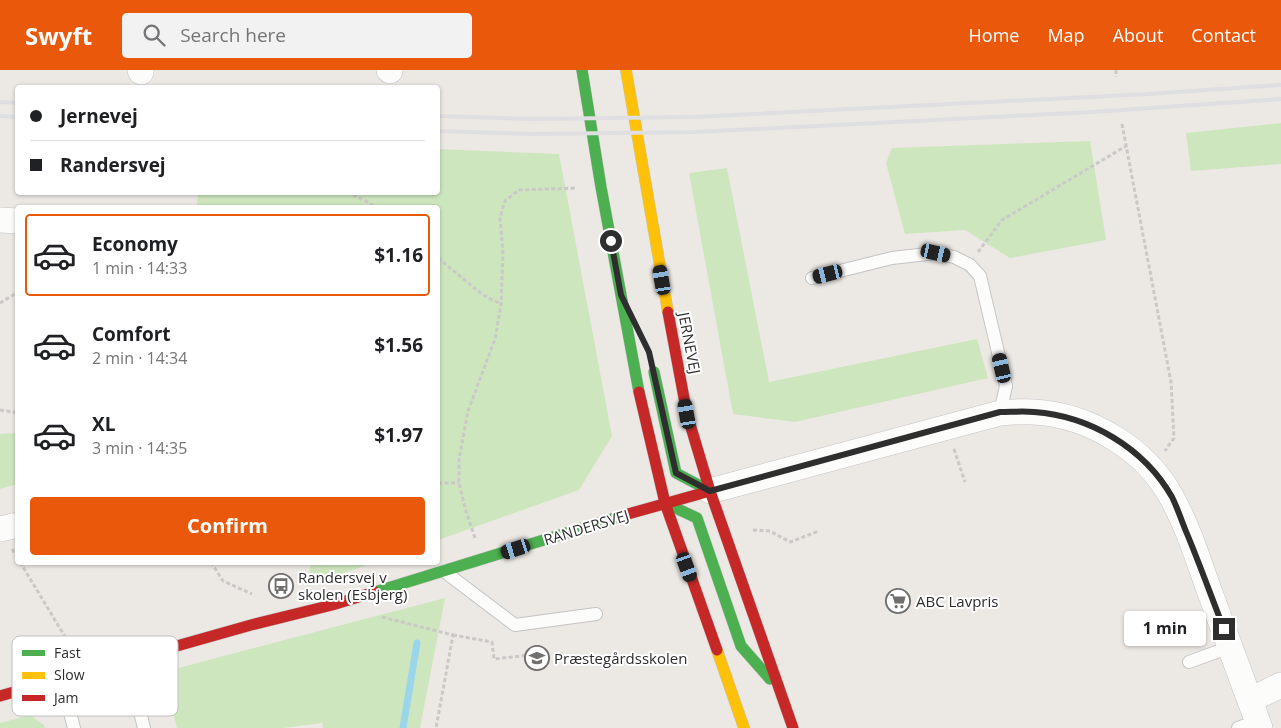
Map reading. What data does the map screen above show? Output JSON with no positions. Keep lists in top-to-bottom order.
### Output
{
  "streets": {
    "main road": ["JERNEVEJ", "RANDERSVEJ"]
  },
  "crossings": [
    ["JERNEVEJ", "RANDERSVEJ"]
  ],
  "places": {
    "bus stop": ["Randersvej v skolen (Esbjerg)"],
    "supermarket": ["ABC Lavpris"],
    "school or university": ["Præstegårdsskolen"]
  },
  "legend": ["Fast", "Slow", "Jam"],
  "page": {
    "header": "Swyft",
    "search": "Search here",
    "nav": [
      "Home",
      "Map",
      "About",
      "Contact"
    ],
    "banner": ["Jernevej", "Randersvej"],
    "list": [
      {
        "name": "Economy",
        "note": "1 min · 14:33",
        "value": "$1.16"
      },
      {
        "name": "Comfort",
        "note": "2 min · 14:34",
        "value": "$1.56"
      },
      {
        "name": "XL",
        "note": "3 min · 14:35",
        "value": "$1.97"
      }
    ],
    "buttons": "Confirm",
    "bubble": "1 min"
  }
}
